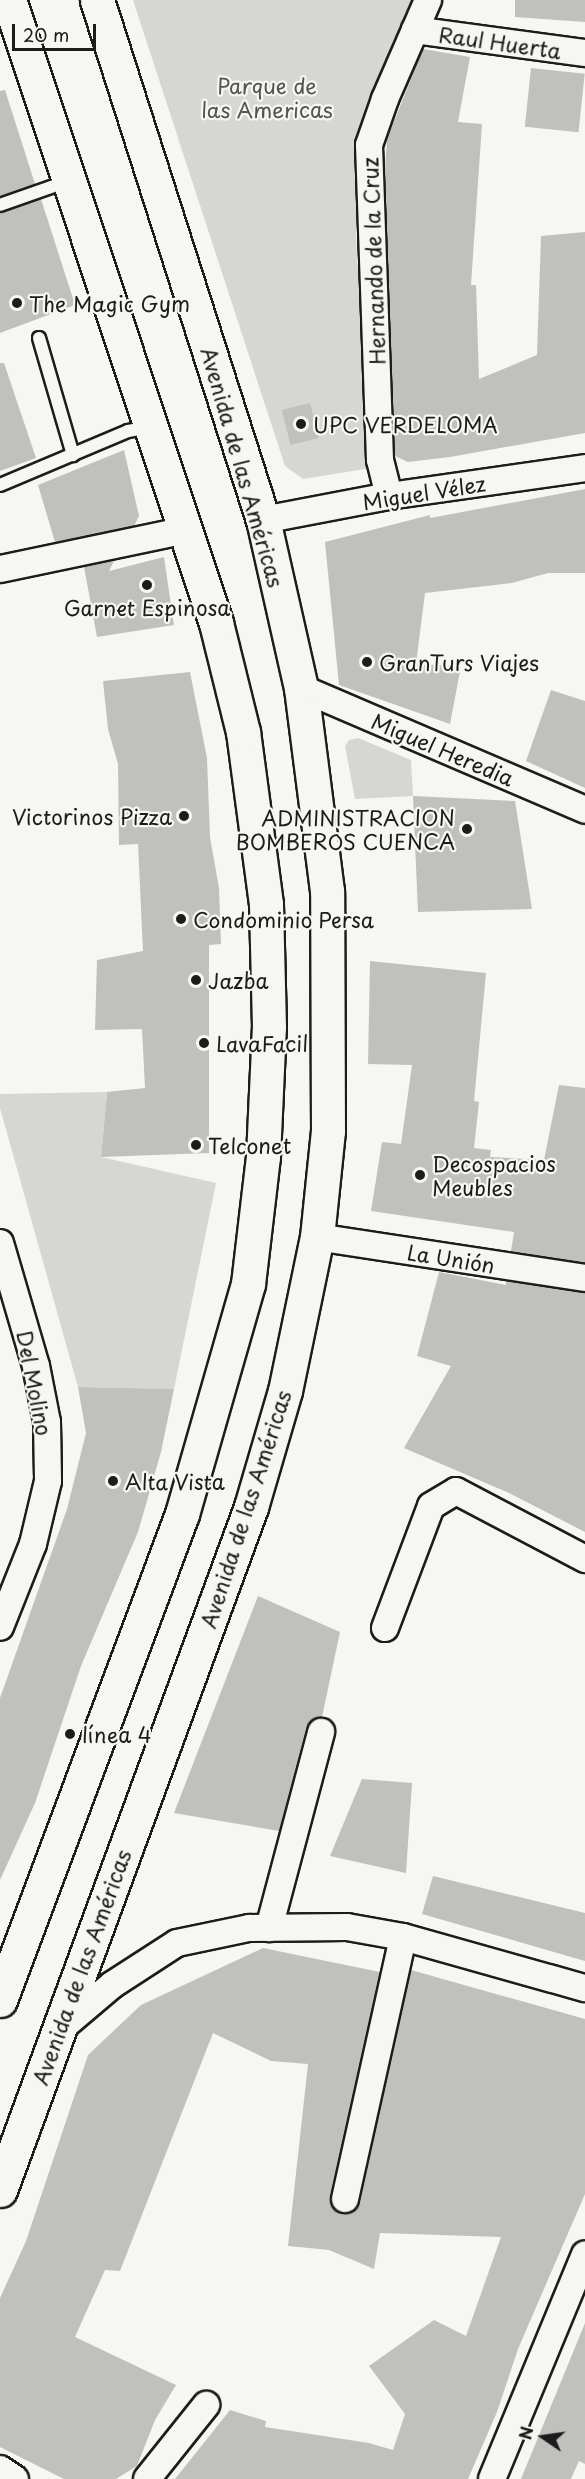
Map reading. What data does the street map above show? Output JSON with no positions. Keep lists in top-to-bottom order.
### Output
{
  "streets": {
    "main road": ["Avenida de las Américas"],
    "street": [
      "Raul Huerta",
      "Hernando de la Cruz",
      "Miguel Vélez",
      "Miguel Heredia",
      "La Unión",
      "Del Molino"
    ]
  },
  "crossings": [
    ["Raul Huerta", "Hernando de la Cruz"],
    ["Hernando de la Cruz", "Miguel Vélez"],
    ["Avenida de las Américas", "Miguel Vélez"],
    ["Avenida de las Américas", "Miguel Heredia"],
    ["Avenida de las Américas", "La Unión"]
  ],
  "parks": ["Parque de las Americas"],
  "places": [
    "The Magic Gym",
    "UPC VERDELOMA",
    "Garnet Espinosa",
    "GranTurs Viajes",
    "Victorinos Pizza",
    "ADMINISTRACION BOMBEROS CUENCA",
    "Condominio Persa",
    "Jazba",
    "LavaFacil",
    "Telconet",
    "Decospacios Meubles",
    "Alta Vista",
    "línea 4"
  ],
  "scale_bar": "20 m",
  "north": "left"
}
